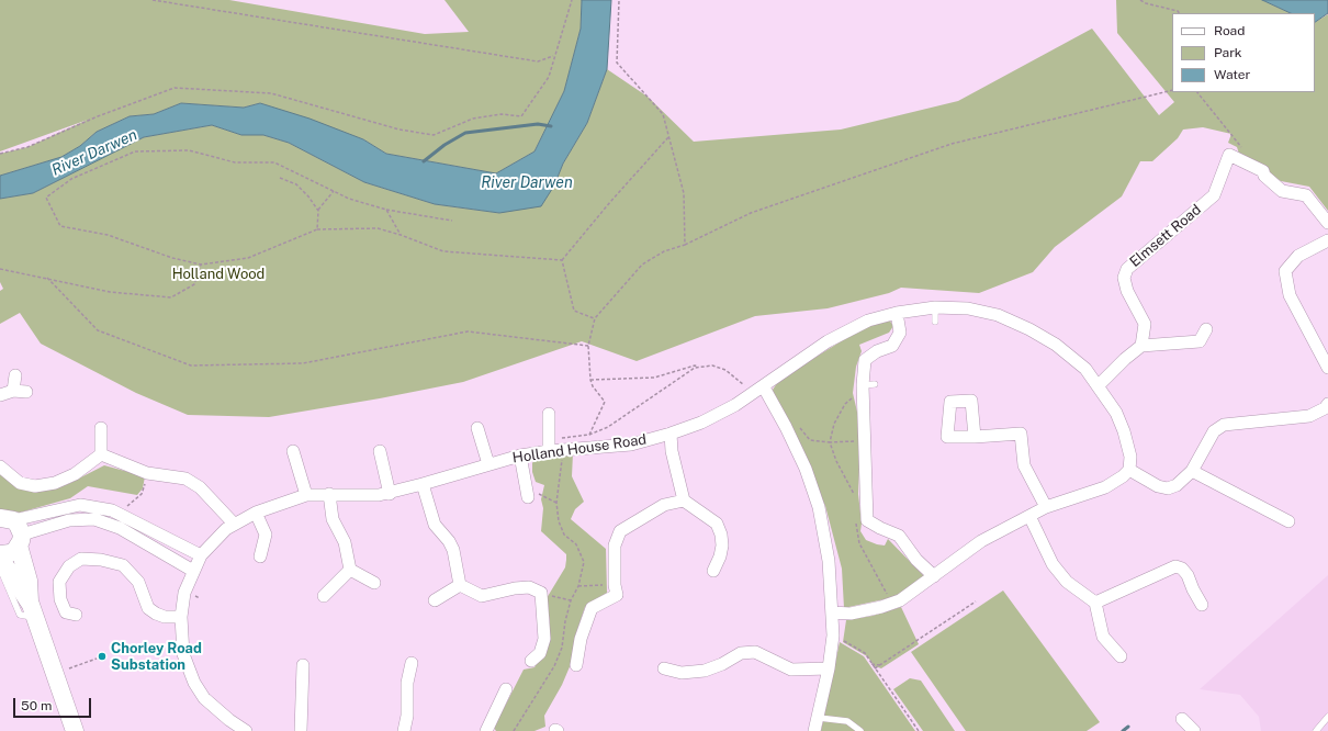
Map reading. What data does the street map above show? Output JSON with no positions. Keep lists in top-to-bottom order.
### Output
{
  "streets": {
    "street": ["Elmsett Road", "Holland House Road"]
  },
  "water": ["River Darwen"],
  "parks": ["Holland Wood"],
  "places": ["Chorley Road Substation"],
  "legend": ["Road", "Park", "Water"],
  "scale_bar": "50 m"
}
